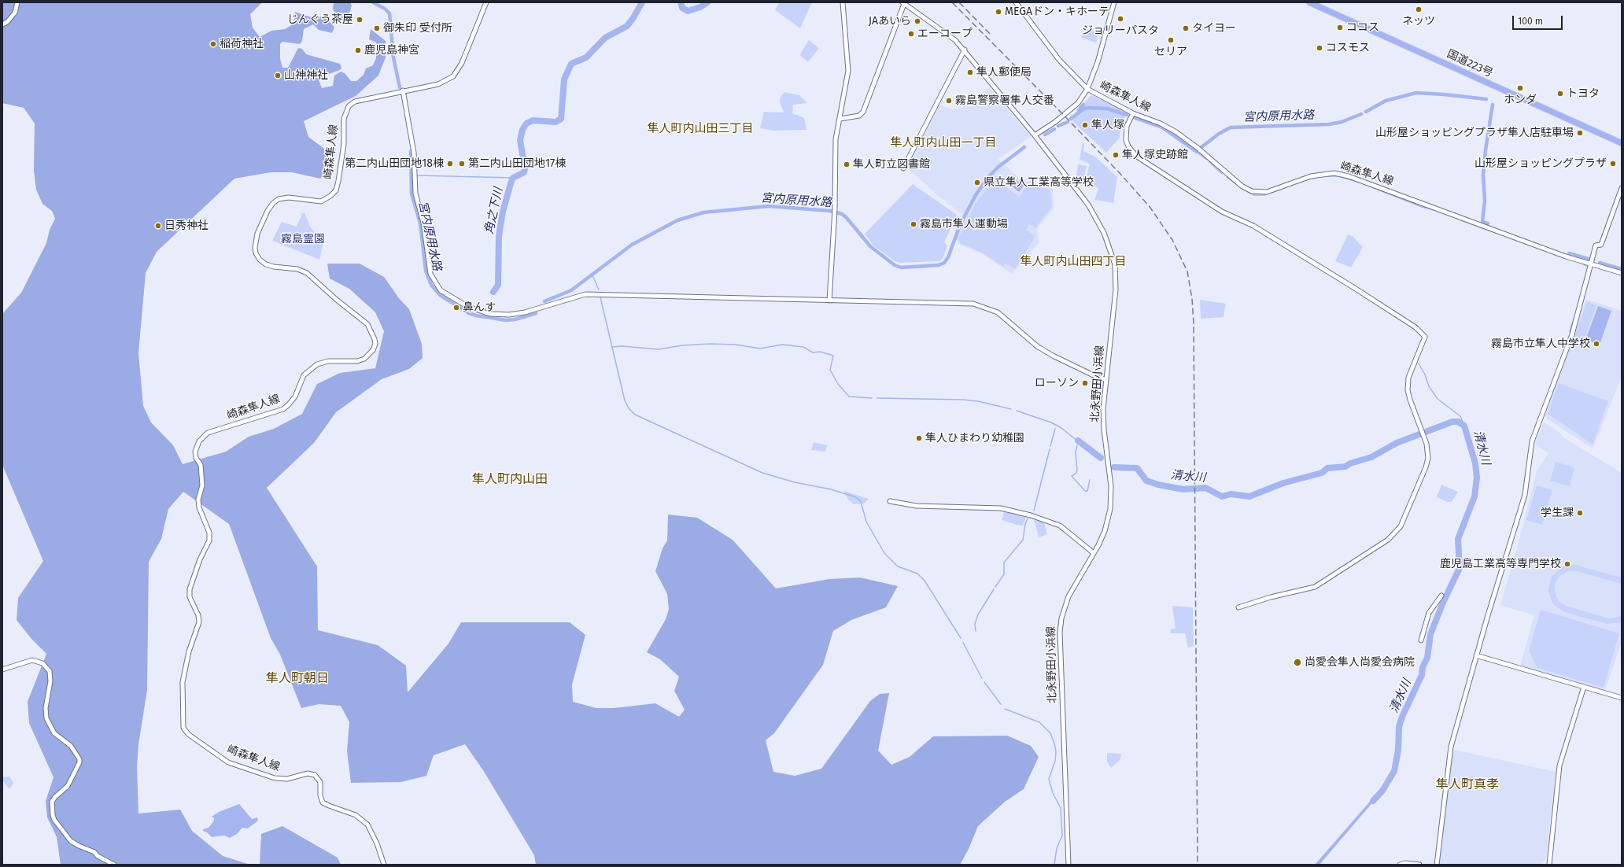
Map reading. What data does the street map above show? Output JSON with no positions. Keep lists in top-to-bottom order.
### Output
{
  "streets": {
    "highway": ["国道223号"],
    "street": ["崎森隼人線", "北永野田小浜線"]
  },
  "districts": [
    "隼人町内山田三丁目",
    "隼人町内山田一丁目",
    "隼人町内山田四丁目",
    "隼人町内山田",
    "隼人町朝日",
    "隼人町真孝"
  ],
  "water": ["宮内原用水路", "角之下川", "清水川"],
  "parks": ["霧島霊園"],
  "places": [
    "ネッツ",
    "MEGAドン・キホーテ",
    "ジョリーパスタ",
    "じんぐう茶屋",
    "JAあいら",
    "ココス",
    "御朱印 受付所",
    "タイヨー",
    "エーコープ",
    "セリア",
    "稲荷神社",
    "コスモス",
    "鹿児島神宮",
    "隼人郵便局",
    "山神神社",
    "ホンダ",
    "トヨタ",
    "霧島警察署隼人交番",
    "隼人塚",
    "山形屋ショッピングプラザ隼人店駐車場",
    "隼人塚史跡館",
    "第二内山田団地18棟",
    "第二内山田団地17棟",
    "山形屋ショッピングプラザ",
    "隼人町立図書館",
    "県立隼人工業高等学校",
    "霧島市隼人運動場",
    "日秀神社",
    "鼻んす",
    "霧島市立隼人中学校",
    "ローソン",
    "隼人ひまわり幼稚園",
    "学生課",
    "鹿児島工業高等専門学校",
    "尚愛会隼人尚愛会病院"
  ],
  "scale_bar": "100 m"
}
